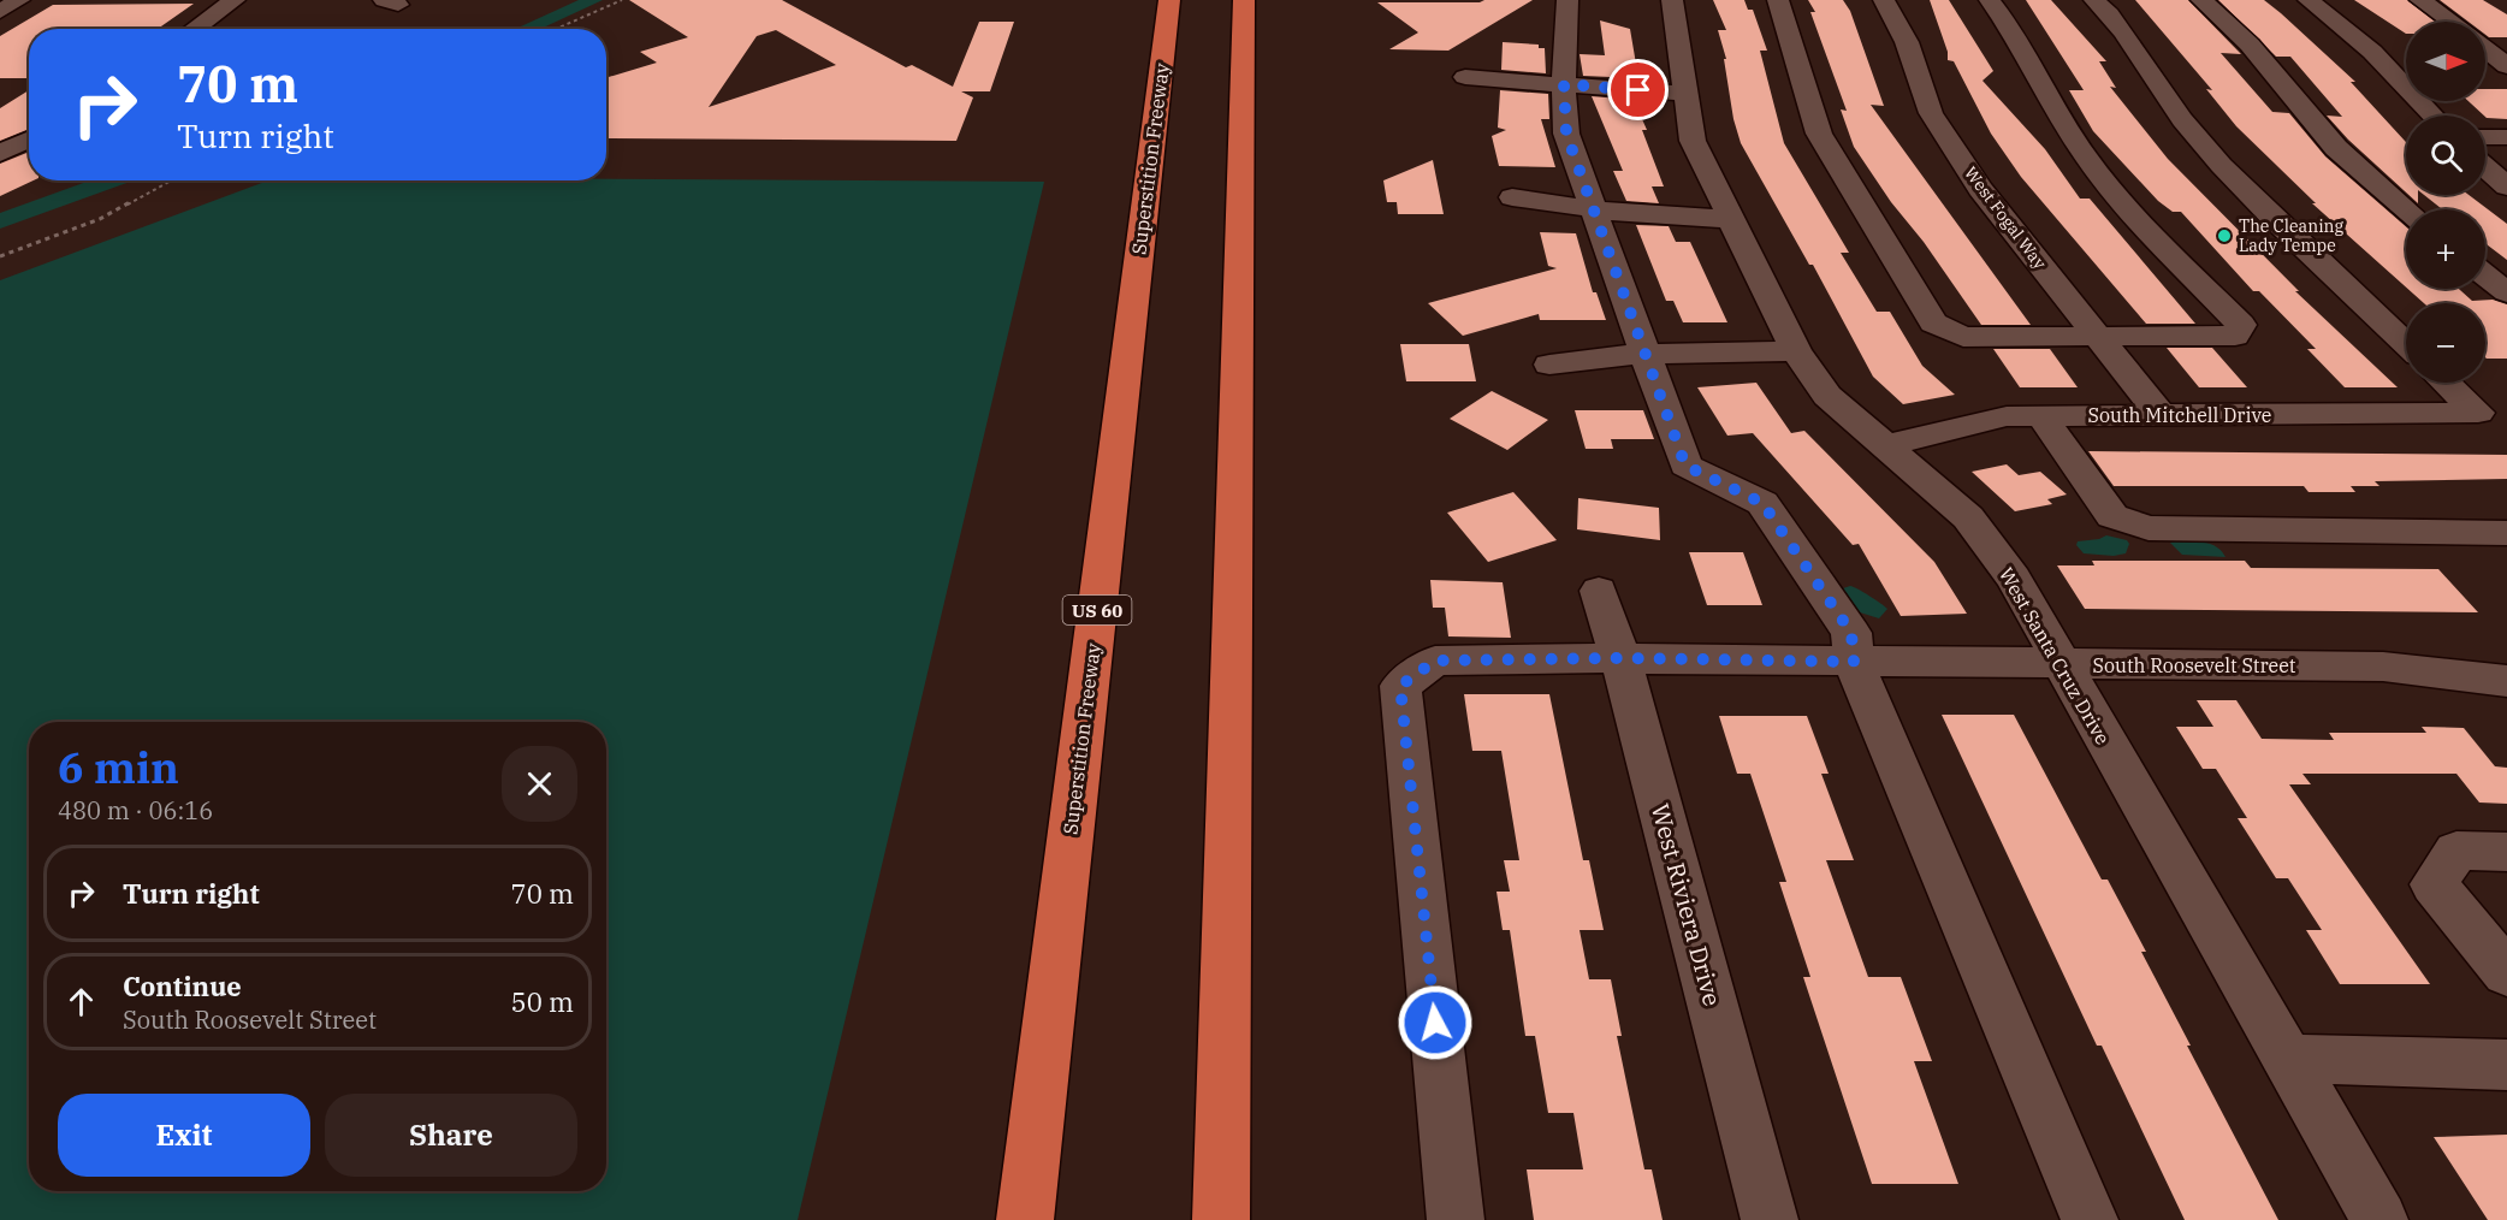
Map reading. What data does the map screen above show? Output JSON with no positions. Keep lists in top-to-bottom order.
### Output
{
  "streets": {
    "highway": ["Superstition Freeway", "US 60"],
    "street": [
      "West Fogal Way",
      "South Mitchell Drive",
      "West Santa Cruz Drive",
      "South Roosevelt Street",
      "West Riviera Drive"
    ]
  },
  "crossings": [
    ["West Fogal Way", "South Mitchell Drive"],
    ["South Mitchell Drive", "West Santa Cruz Drive"],
    ["West Santa Cruz Drive", "South Roosevelt Street"],
    ["South Roosevelt Street", "West Riviera Drive"]
  ],
  "places": ["The Cleaning Lady Tempe"],
  "north": "right",
  "page": {
    "map_buttons": ["+", "−"],
    "turn": ["70 m", "Turn right"],
    "heading": ["6 min", "480 m · 06:16"],
    "list": [
      {
        "name": "Turn right",
        "value": "70 m"
      },
      {
        "name": "Continue",
        "note": "South Roosevelt Street",
        "value": "50 m"
      }
    ],
    "buttons": ["Exit", "Share"]
  }
}
